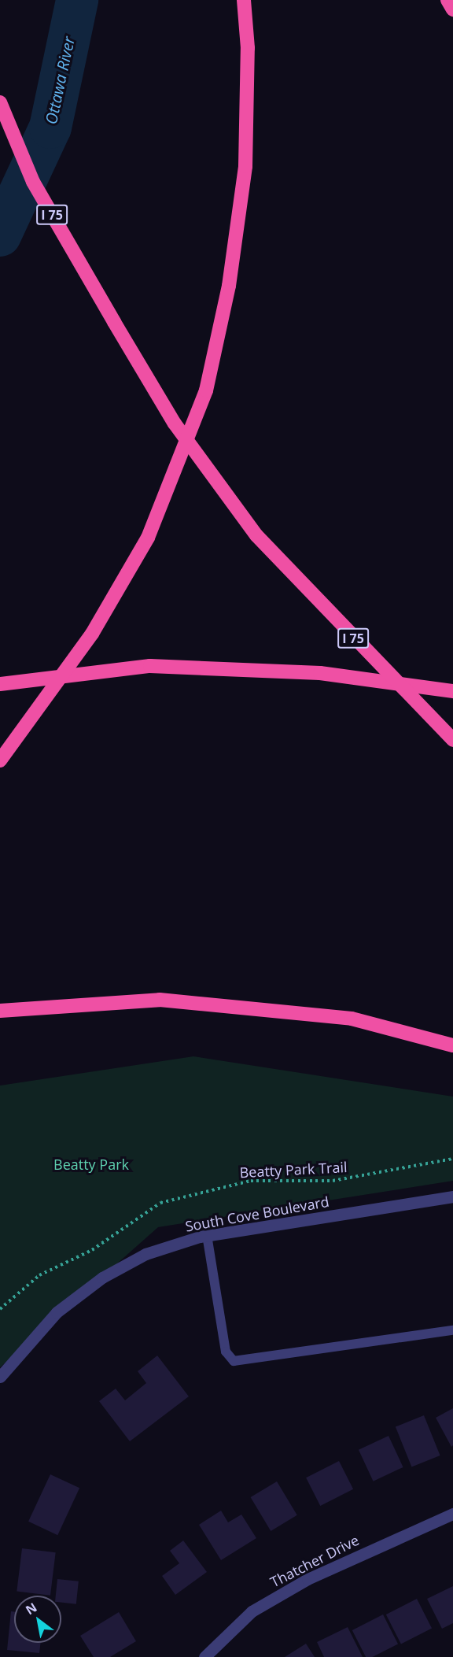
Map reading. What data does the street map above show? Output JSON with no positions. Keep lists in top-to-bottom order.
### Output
{
  "streets": {
    "highway": ["I 75"],
    "street": ["South Cove Boulevard", "Thatcher Drive"],
    "path": ["Beatty Park Trail"]
  },
  "water": ["Ottawa River"],
  "parks": ["Beatty Park"],
  "north": "top left"
}
